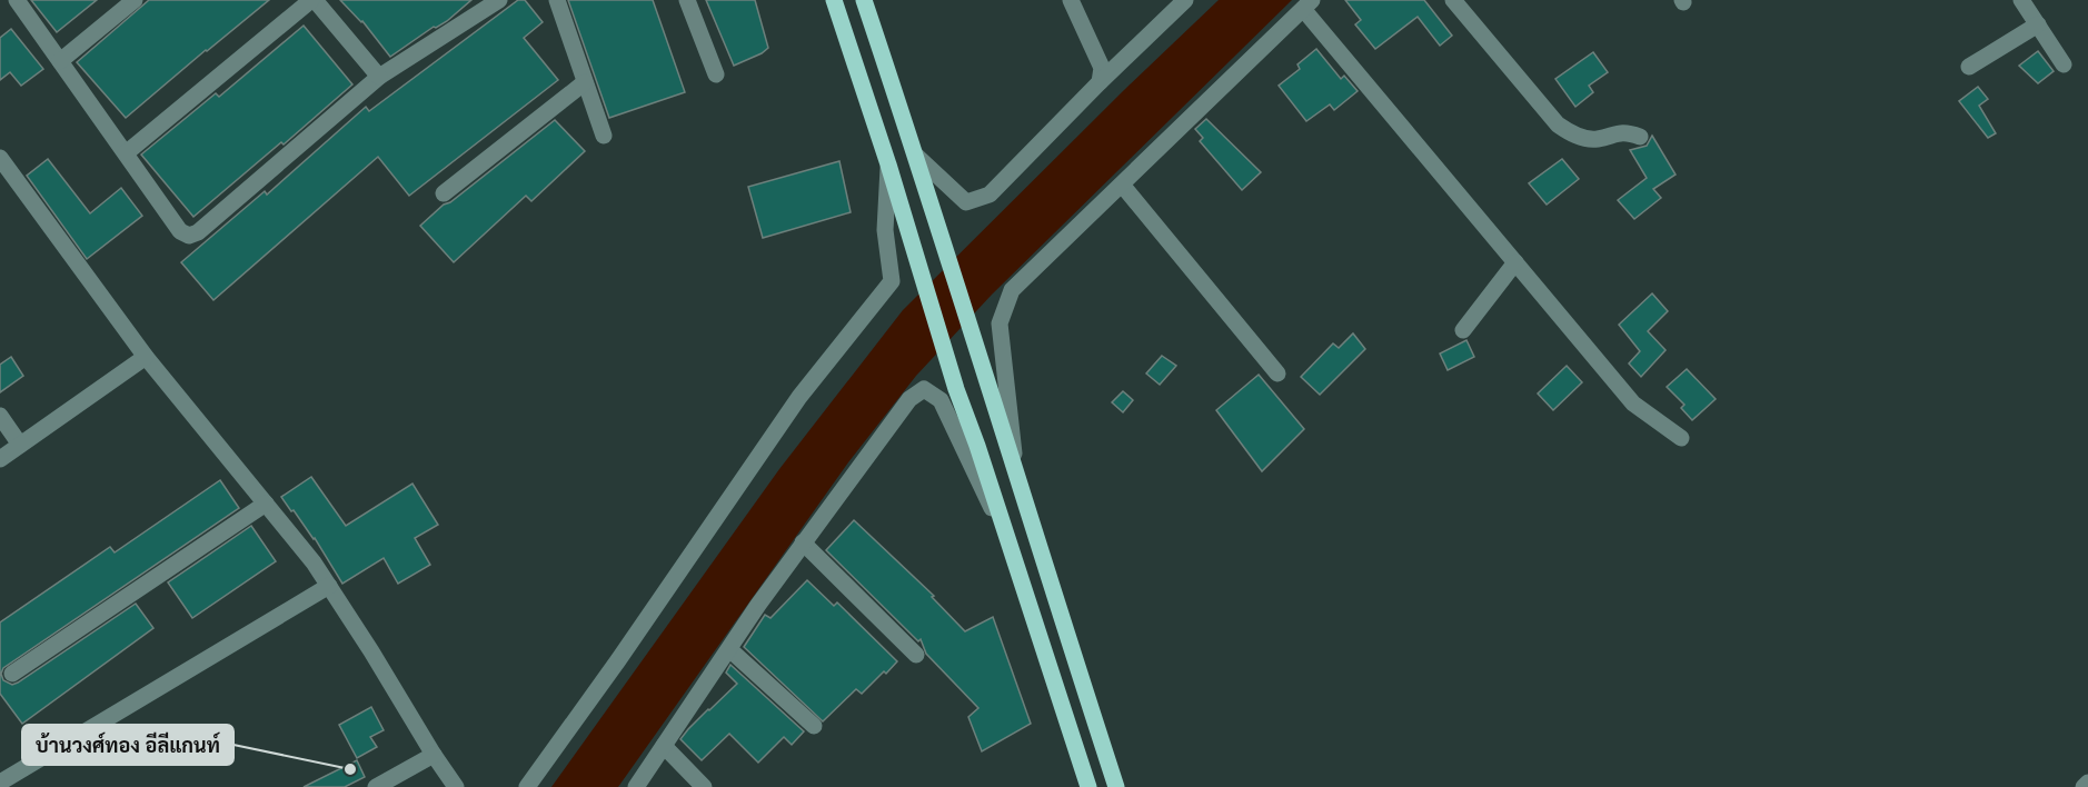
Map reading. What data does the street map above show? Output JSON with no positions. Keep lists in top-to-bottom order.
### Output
{
  "places": ["บ้านวงศ์ทอง อีลีแกนท์"]
}
